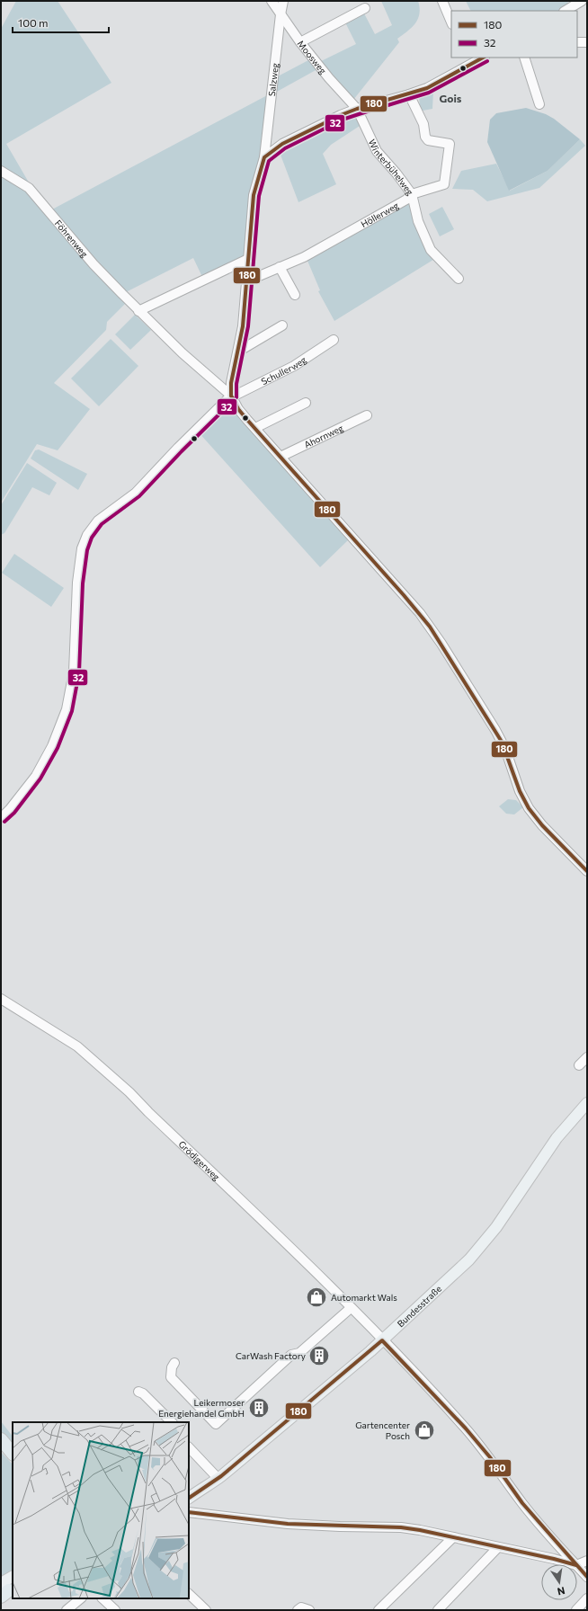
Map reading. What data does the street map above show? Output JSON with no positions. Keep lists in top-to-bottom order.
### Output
{
  "streets": {
    "main road": ["Bundesstraße"],
    "street": [
      "Moosweg",
      "Salzweg",
      "Winterbühelweg",
      "Höllerweg",
      "Föhrenweg",
      "Schullerweg",
      "Ahornweg",
      "Grödigerweg"
    ]
  },
  "crossings": [
    ["Moosweg", "Salzweg"],
    ["Moosweg", "Winterbühelweg"],
    ["Salzweg", "Höllerweg"],
    ["Salzweg", "Föhrenweg"],
    ["Salzweg", "Schullerweg"],
    ["Winterbühelweg", "Höllerweg"],
    ["Föhrenweg", "Schullerweg"],
    ["Föhrenweg", "Ahornweg"],
    ["Grödigerweg", "Bundesstraße"]
  ],
  "districts": ["Gois"],
  "places": {
    "shop": ["Automarkt Wals", "Gartencenter Posch"],
    "building": ["CarWash Factory", "Leikermoser Energiehandel GmbH"]
  },
  "lines": ["transit line 180", "transit line 32"],
  "legend": ["180", "32"],
  "scale_bar": "100 m",
  "north": "bottom"
}
